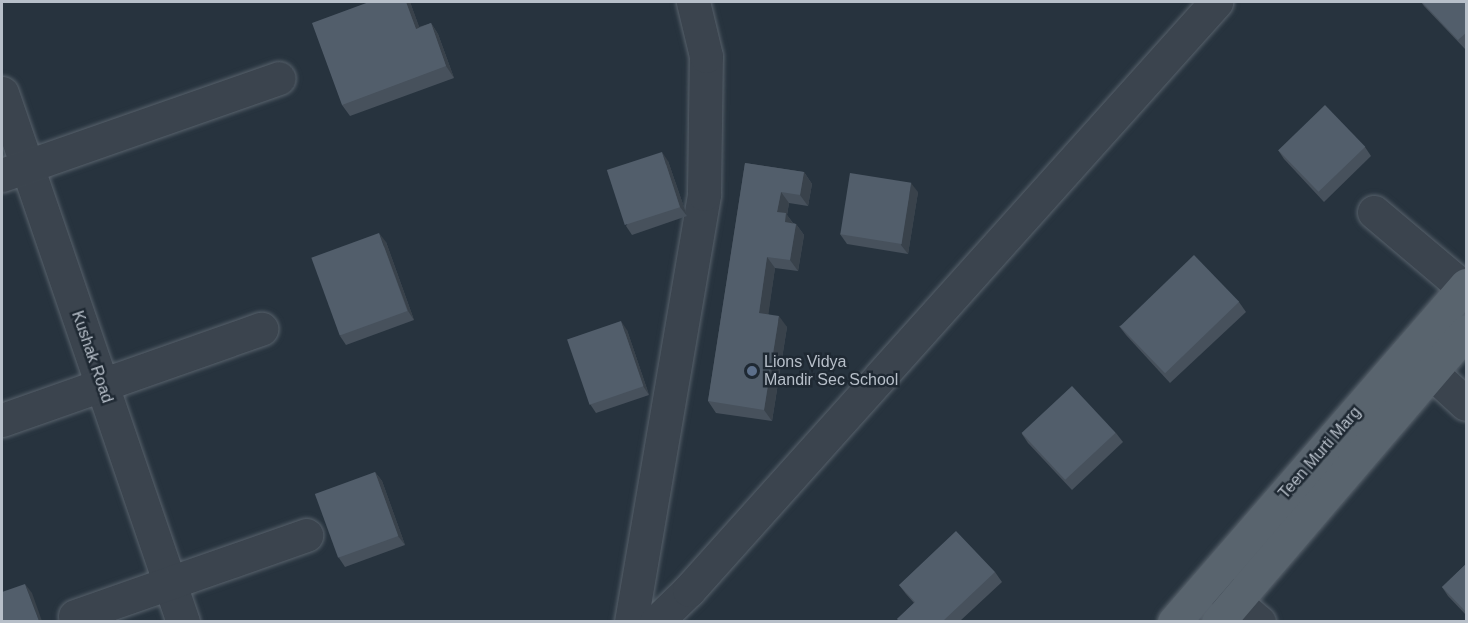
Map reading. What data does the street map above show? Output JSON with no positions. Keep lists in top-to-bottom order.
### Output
{
  "streets": {
    "main road": ["Teen Murti Marg"],
    "street": ["Kushak Road"]
  },
  "places": ["Lions Vidya Mandir Sec School"]
}
